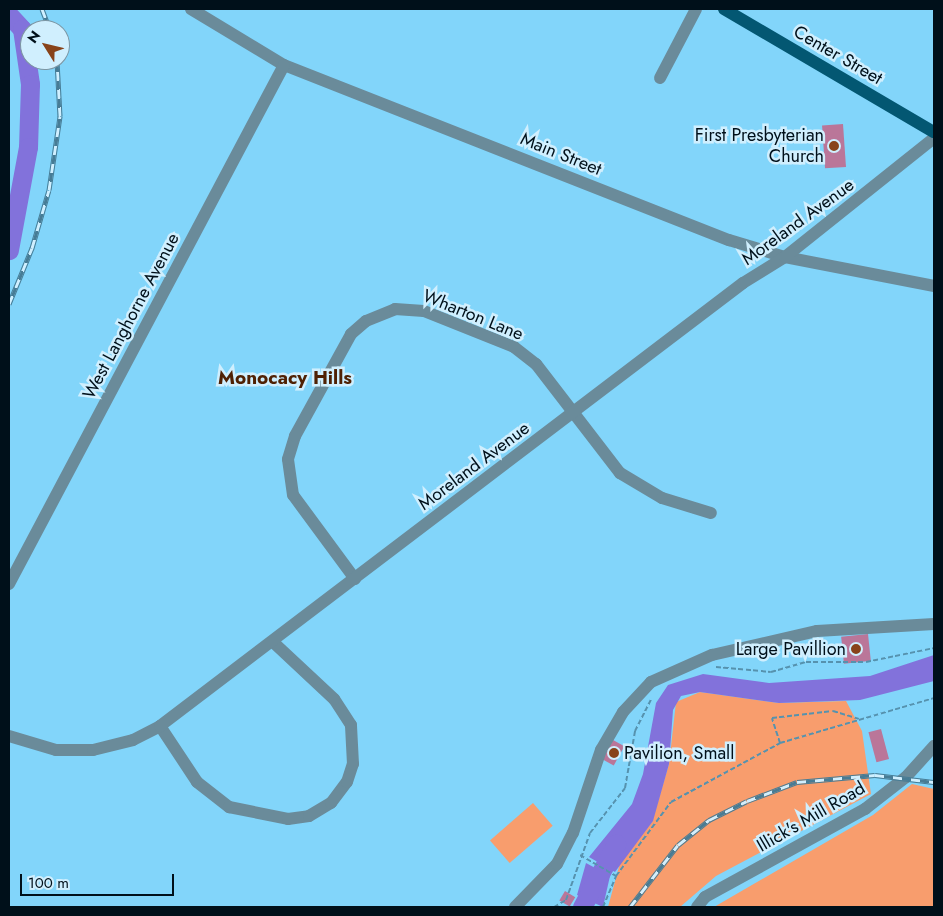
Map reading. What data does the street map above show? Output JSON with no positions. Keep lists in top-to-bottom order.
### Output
{
  "streets": {
    "main road": ["Center Street"],
    "street": [
      "Main Street",
      "Moreland Avenue",
      "Wharton Lane",
      "West Langhorne Avenue",
      "Illick's Mill Road"
    ]
  },
  "crossings": [
    ["Main Street", "Moreland Avenue"],
    ["Main Street", "West Langhorne Avenue"],
    ["Moreland Avenue", "Wharton Lane"]
  ],
  "districts": ["Monocacy Hills"],
  "places": ["First Presbyterian Church", "Large Pavillion", "Pavilion, Small"],
  "scale_bar": "100 m",
  "north": "top left"
}
